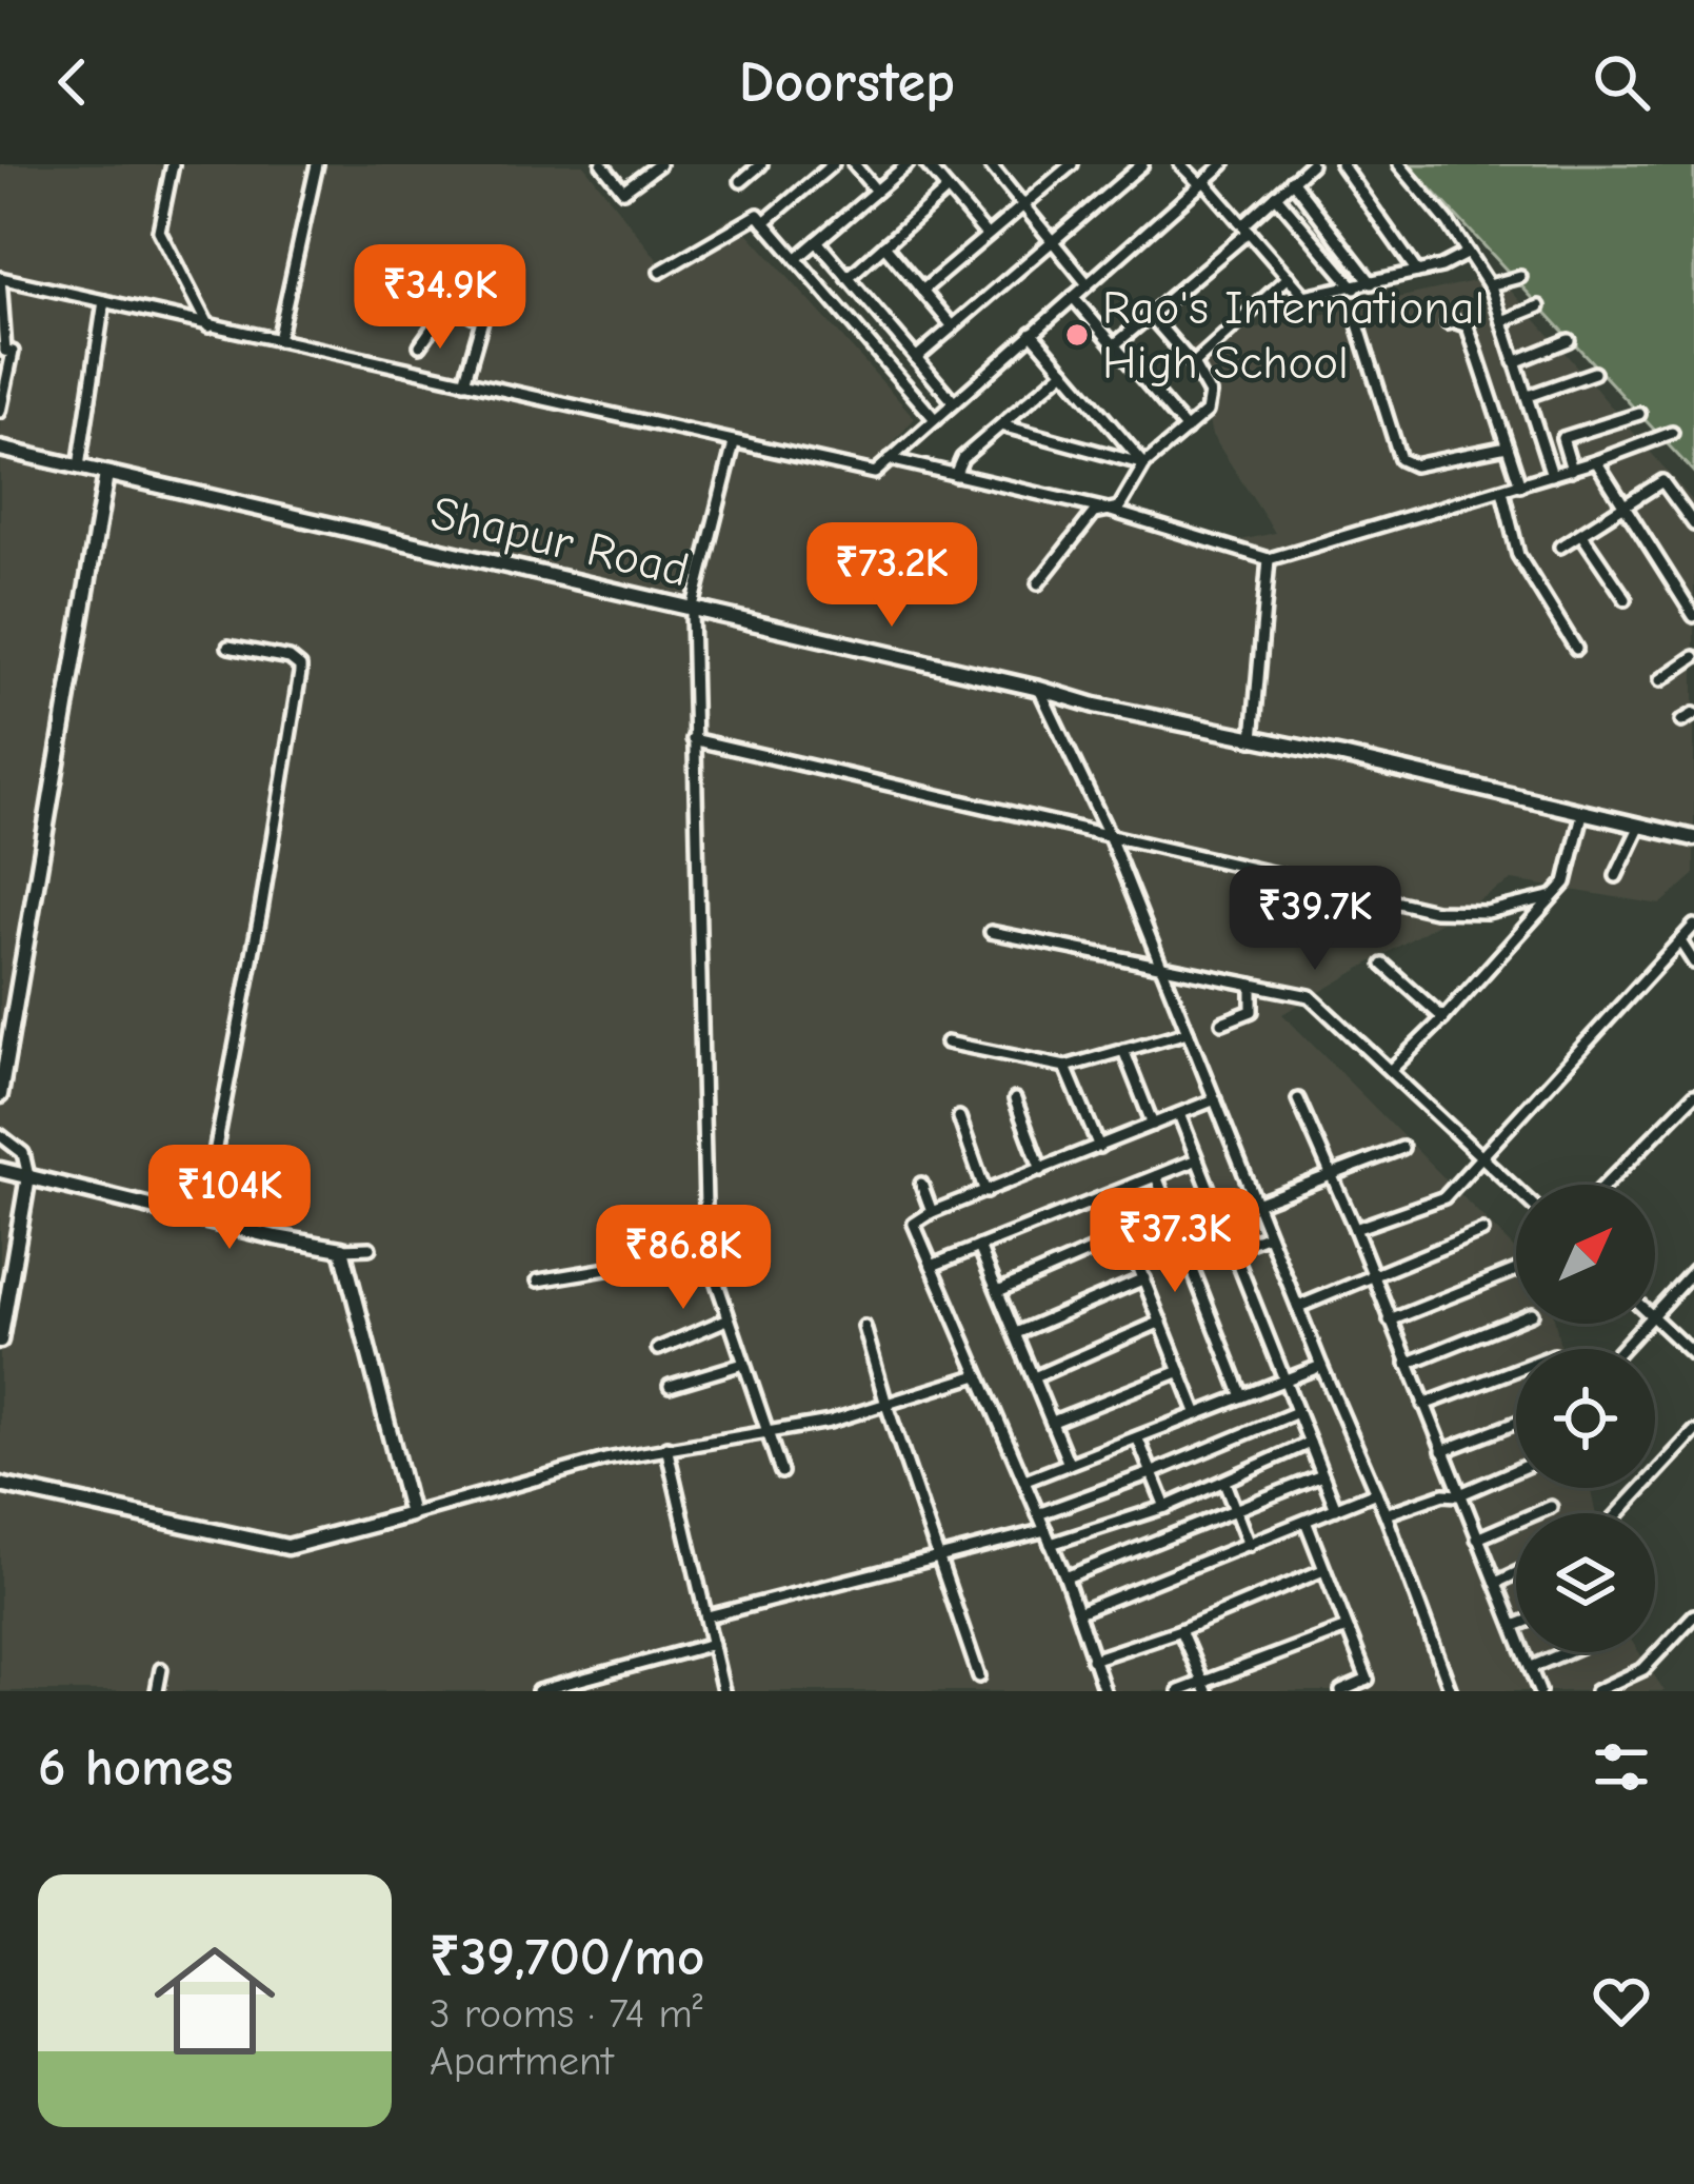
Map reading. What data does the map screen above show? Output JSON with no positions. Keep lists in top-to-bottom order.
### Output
{
  "streets": {
    "street": ["Shapur Road"]
  },
  "places": ["Rao's International High School"],
  "north": "top right",
  "page": {
    "header": "Doorstep",
    "price": [
      "₹34.9K",
      "₹73.2K",
      "₹39.7K",
      "₹104K",
      "₹37.3K",
      "₹86.8K"
    ],
    "heading": "6 homes",
    "list": [
      {
        "name": "₹39,700/mo",
        "note": "3 rooms · 74 m² · Apartment"
      }
    ]
  }
}
